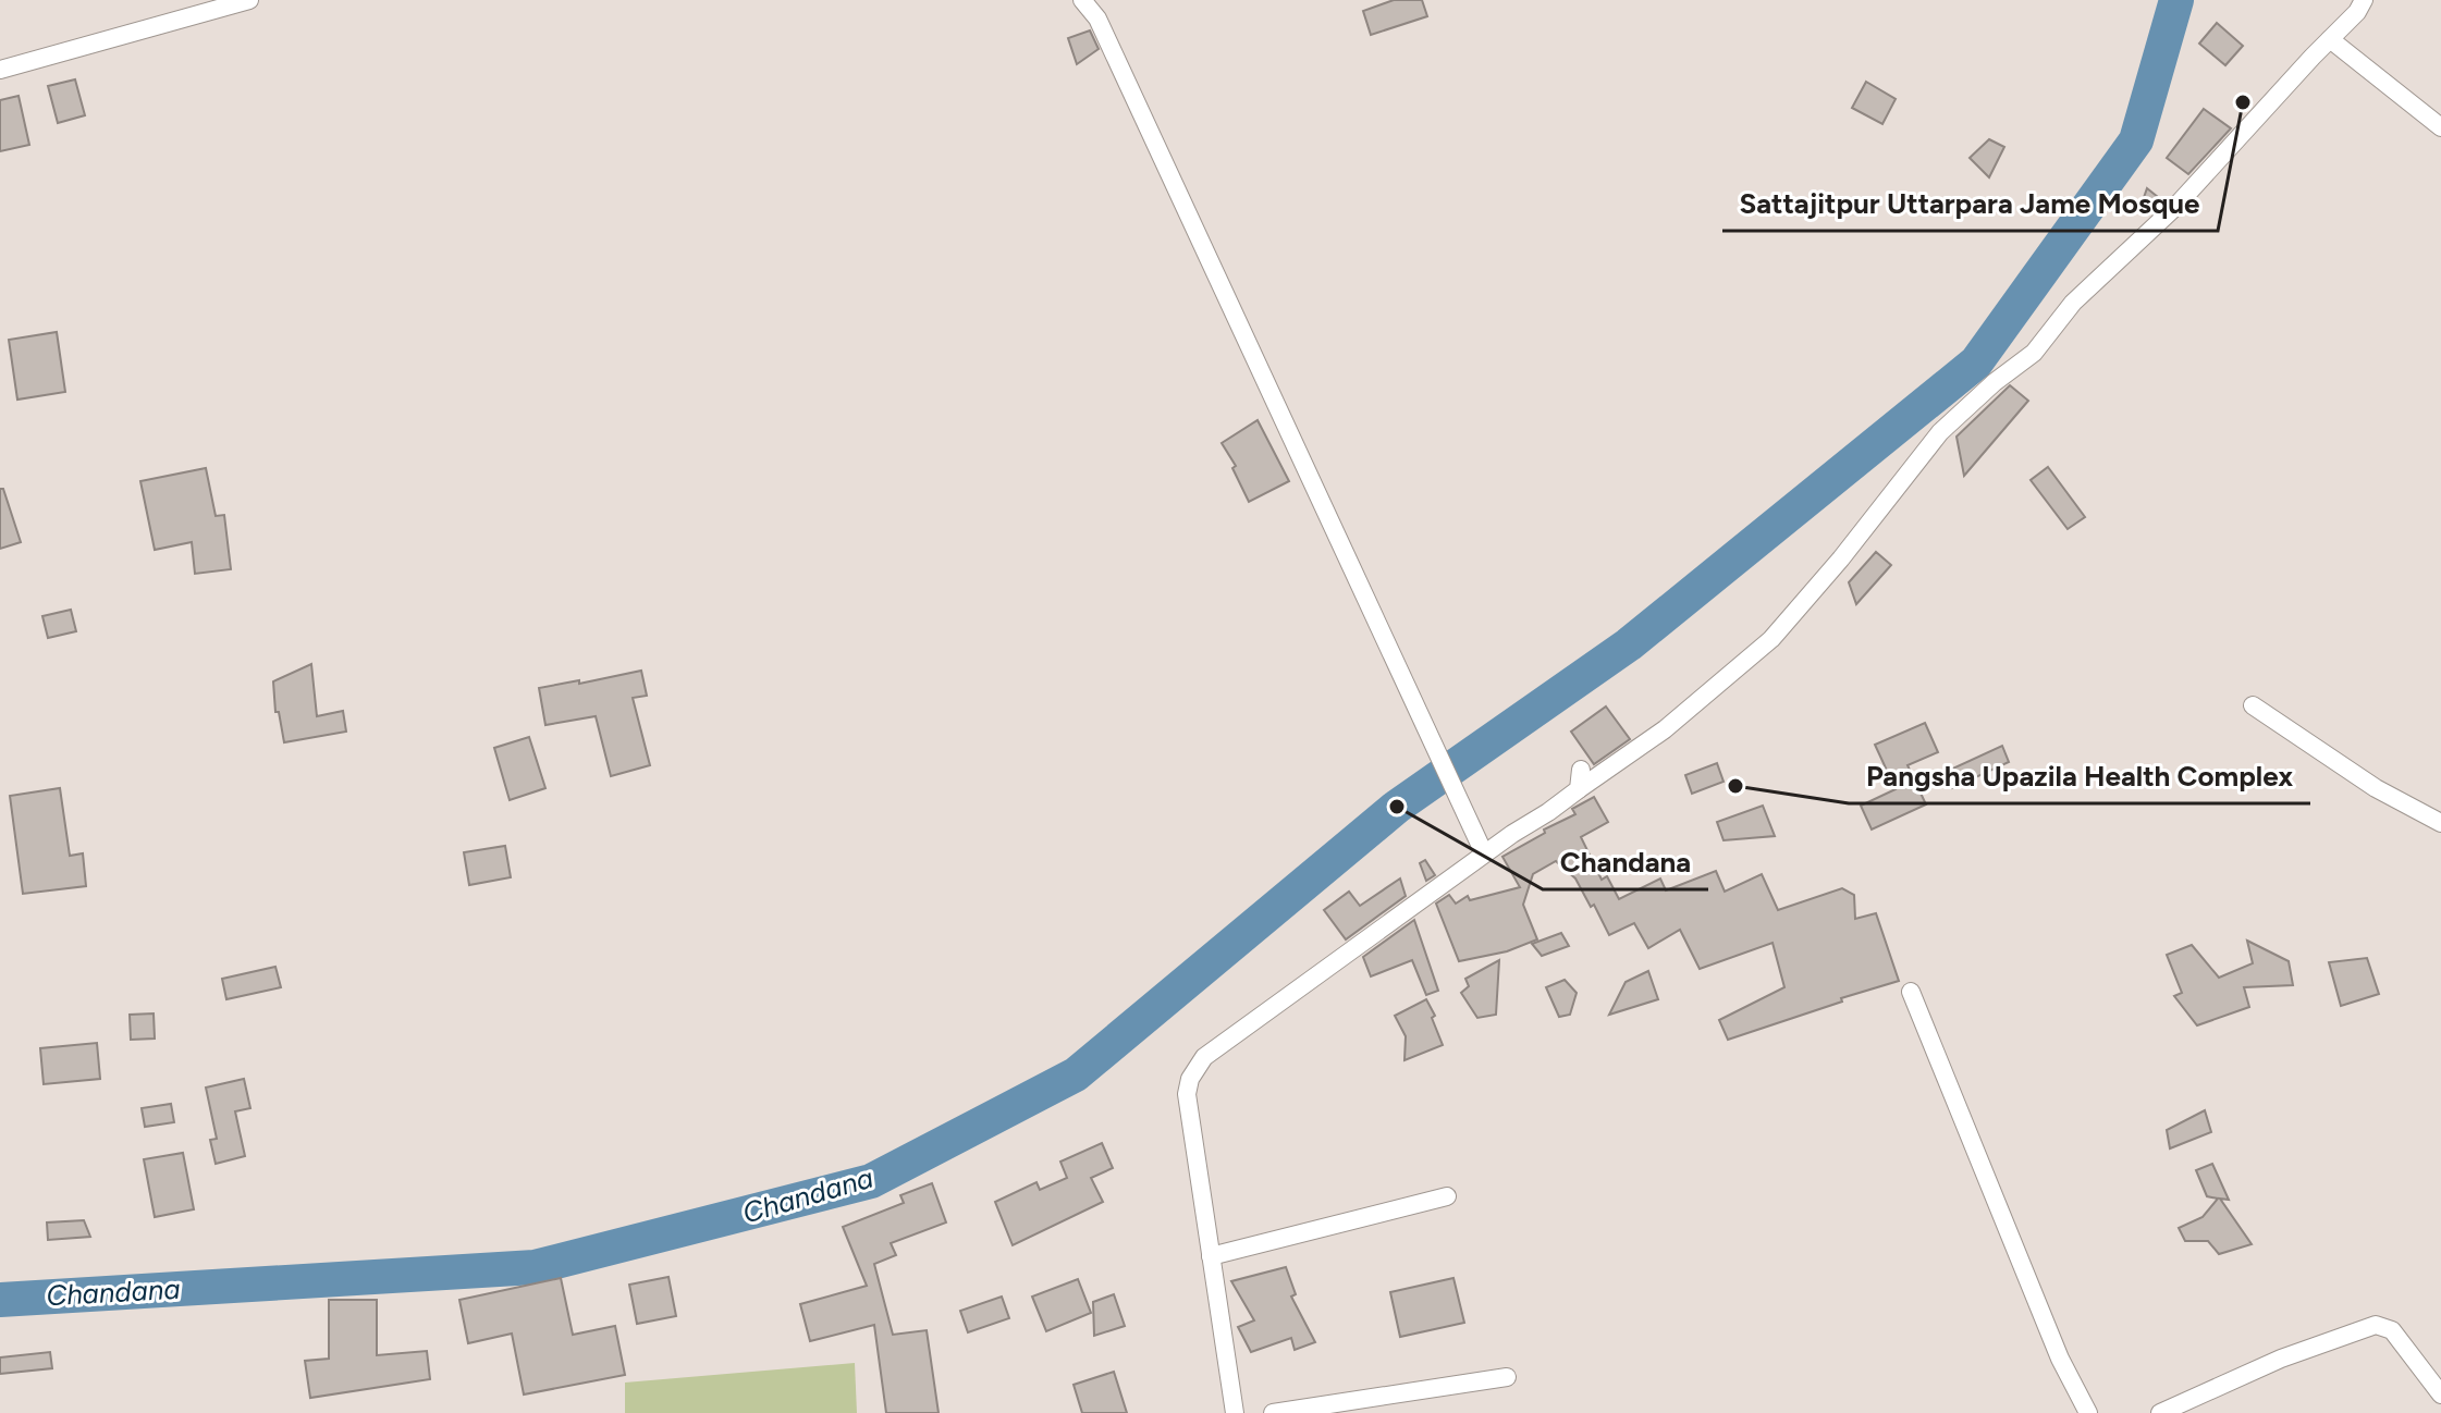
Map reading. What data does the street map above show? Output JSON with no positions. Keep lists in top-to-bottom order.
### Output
{
  "water": ["Chandana"],
  "places": ["Sattajitpur Uttarpara Jame Mosque", "Pangsha Upazila Health Complex", "Chandana"]
}
